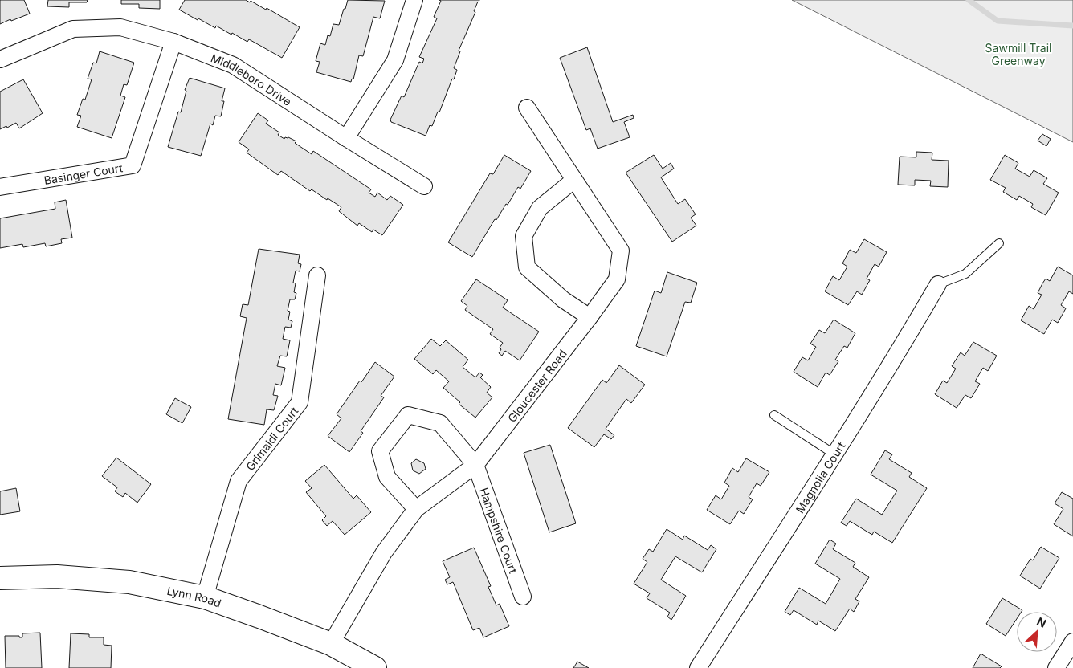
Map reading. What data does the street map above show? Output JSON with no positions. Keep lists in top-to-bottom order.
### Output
{
  "streets": {
    "main road": ["Lynn Road"],
    "street": [
      "Middleboro Drive",
      "Basinger Court",
      "Gloucester Road",
      "Grimaldi Court",
      "Magnolia Court",
      "Hampshire Court"
    ]
  },
  "crossings": [
    ["Middleboro Drive", "Basinger Court"],
    ["Gloucester Road", "Hampshire Court"],
    ["Gloucester Road", "Lynn Road"],
    ["Grimaldi Court", "Lynn Road"]
  ],
  "parks": ["Sawmill Trail Greenway"],
  "north": "top right"
}
